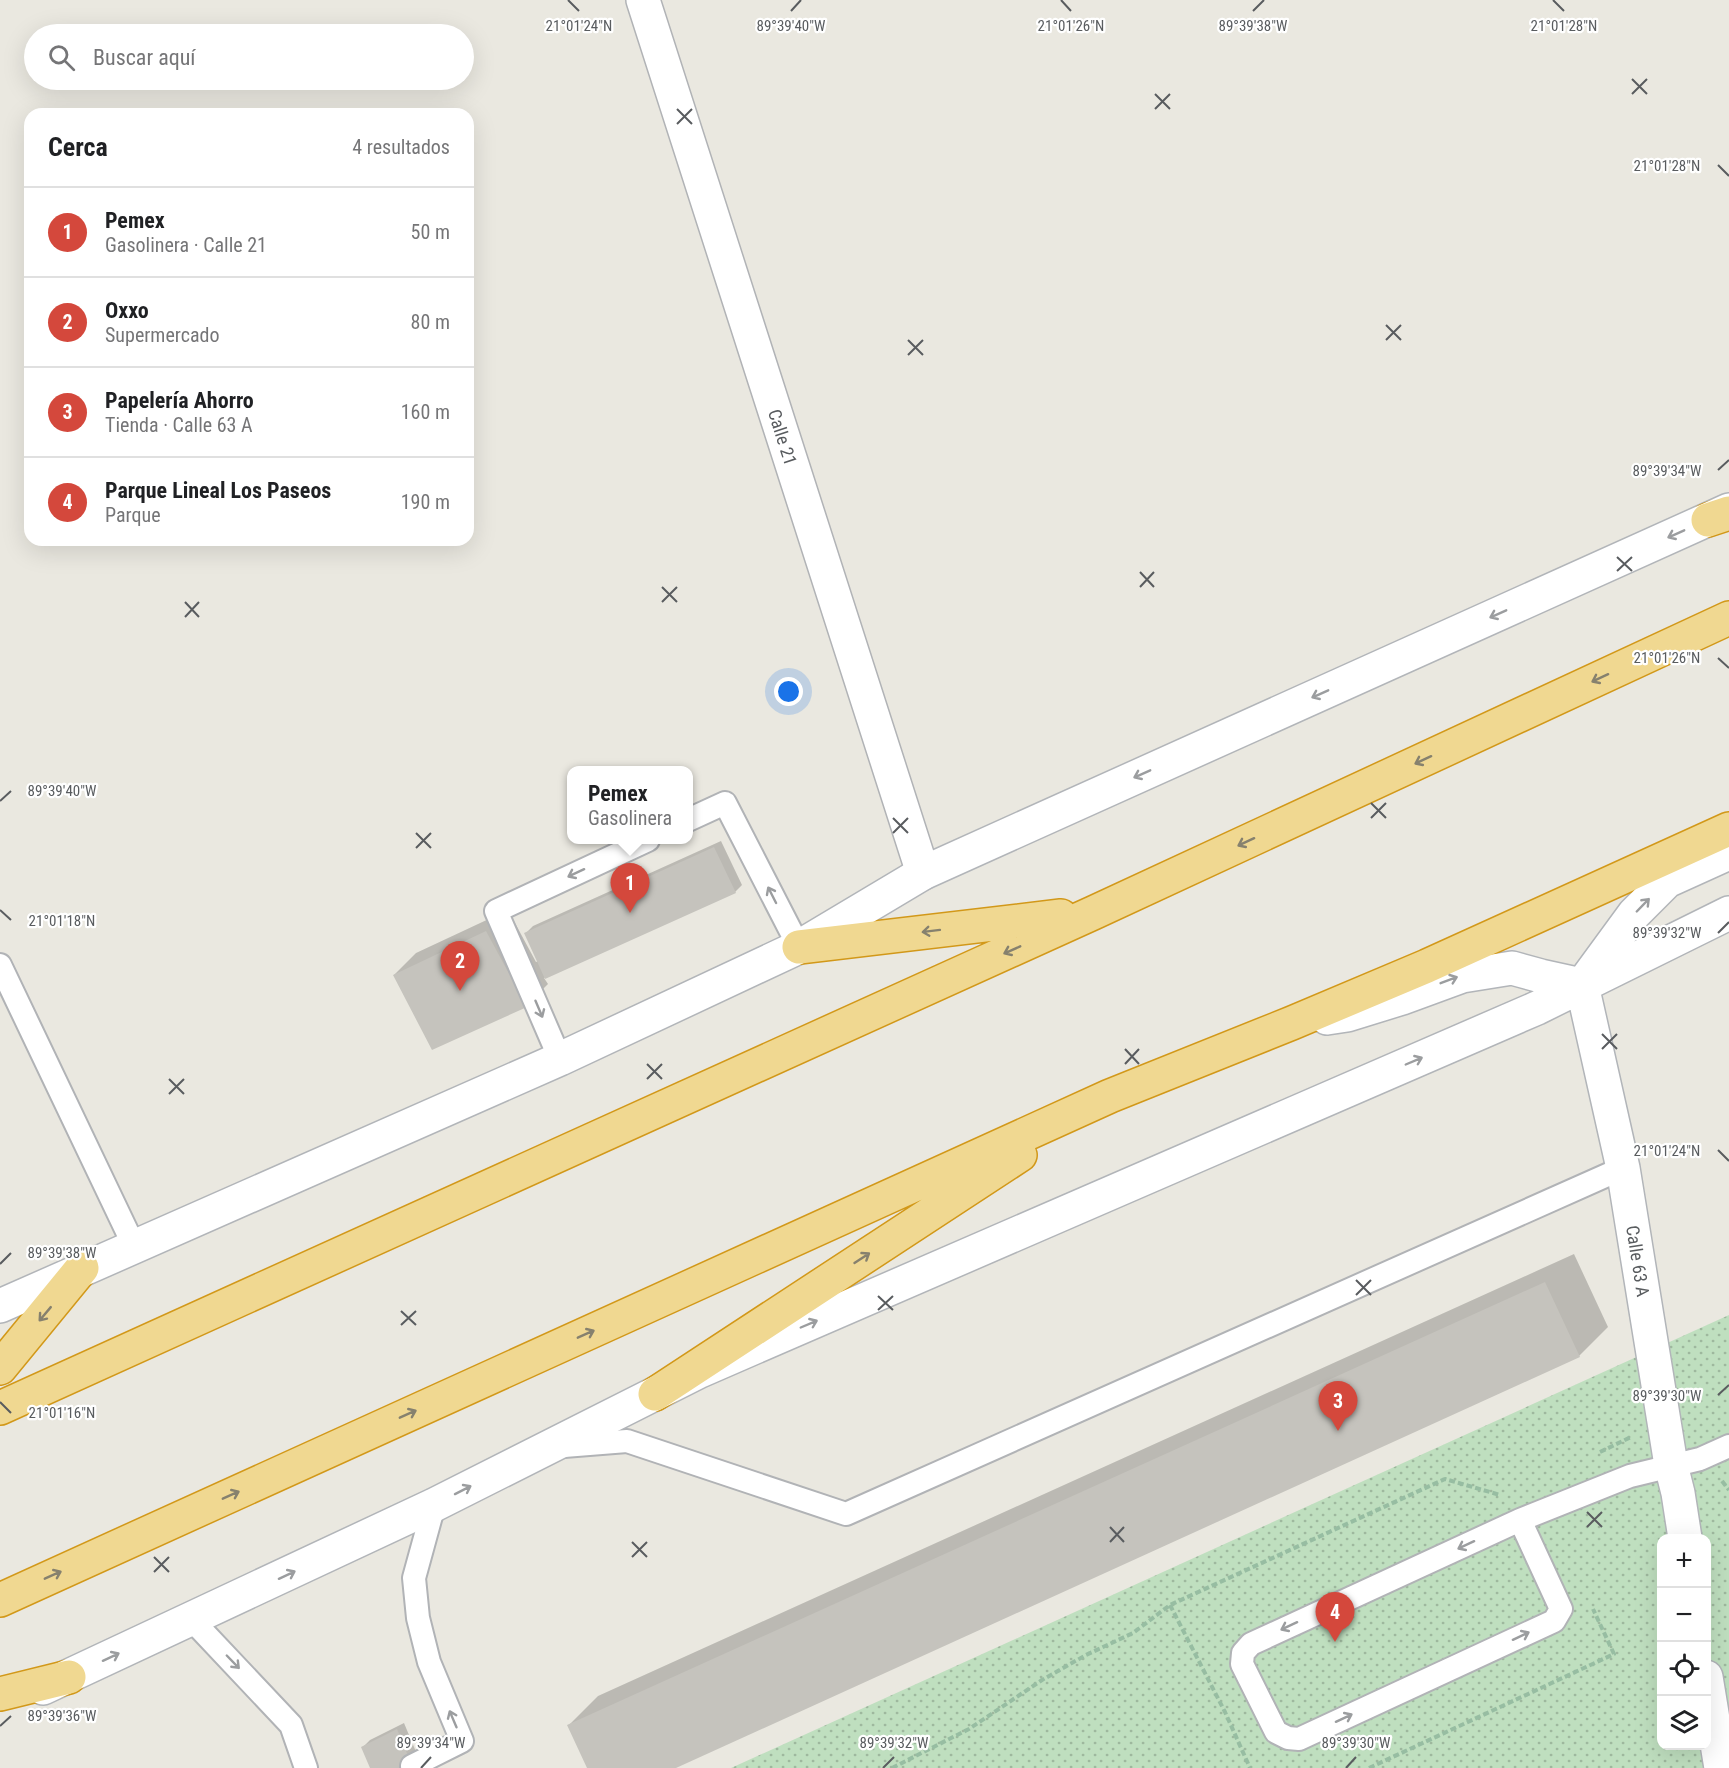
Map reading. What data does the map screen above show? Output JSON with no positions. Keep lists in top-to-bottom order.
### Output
{
  "streets": {
    "main road": ["Calle 21", "Calle 63 A"]
  },
  "page": {
    "search": "Buscar aquí",
    "heading": ["Cerca", "4 resultados"],
    "list": [
      {
        "mark": "1",
        "name": "Pemex",
        "note": "Gasolinera · Calle 21",
        "value": "50 m"
      },
      {
        "mark": "2",
        "name": "Oxxo",
        "note": "Supermercado",
        "value": "80 m"
      },
      {
        "mark": "3",
        "name": "Papelería Ahorro",
        "note": "Tienda · Calle 63 A",
        "value": "160 m"
      },
      {
        "mark": "4",
        "name": "Parque Lineal Los Paseos",
        "note": "Parque",
        "value": "190 m"
      }
    ],
    "popup": ["Pemex", "Gasolinera"],
    "pins": [
      "1",
      "2",
      "3",
      "4"
    ],
    "map_buttons": ["+", "−"]
  },
  "coordinates": [
    "21°01'24\"N",
    "89°39'40\"W",
    "21°01'26\"N",
    "89°39'38\"W",
    "21°01'28\"N",
    "89°39'34\"W",
    "21°01'18\"N",
    "89°39'32\"W",
    "89°39'30\"W",
    "21°01'16\"N",
    "89°39'36\"W"
  ]
}
